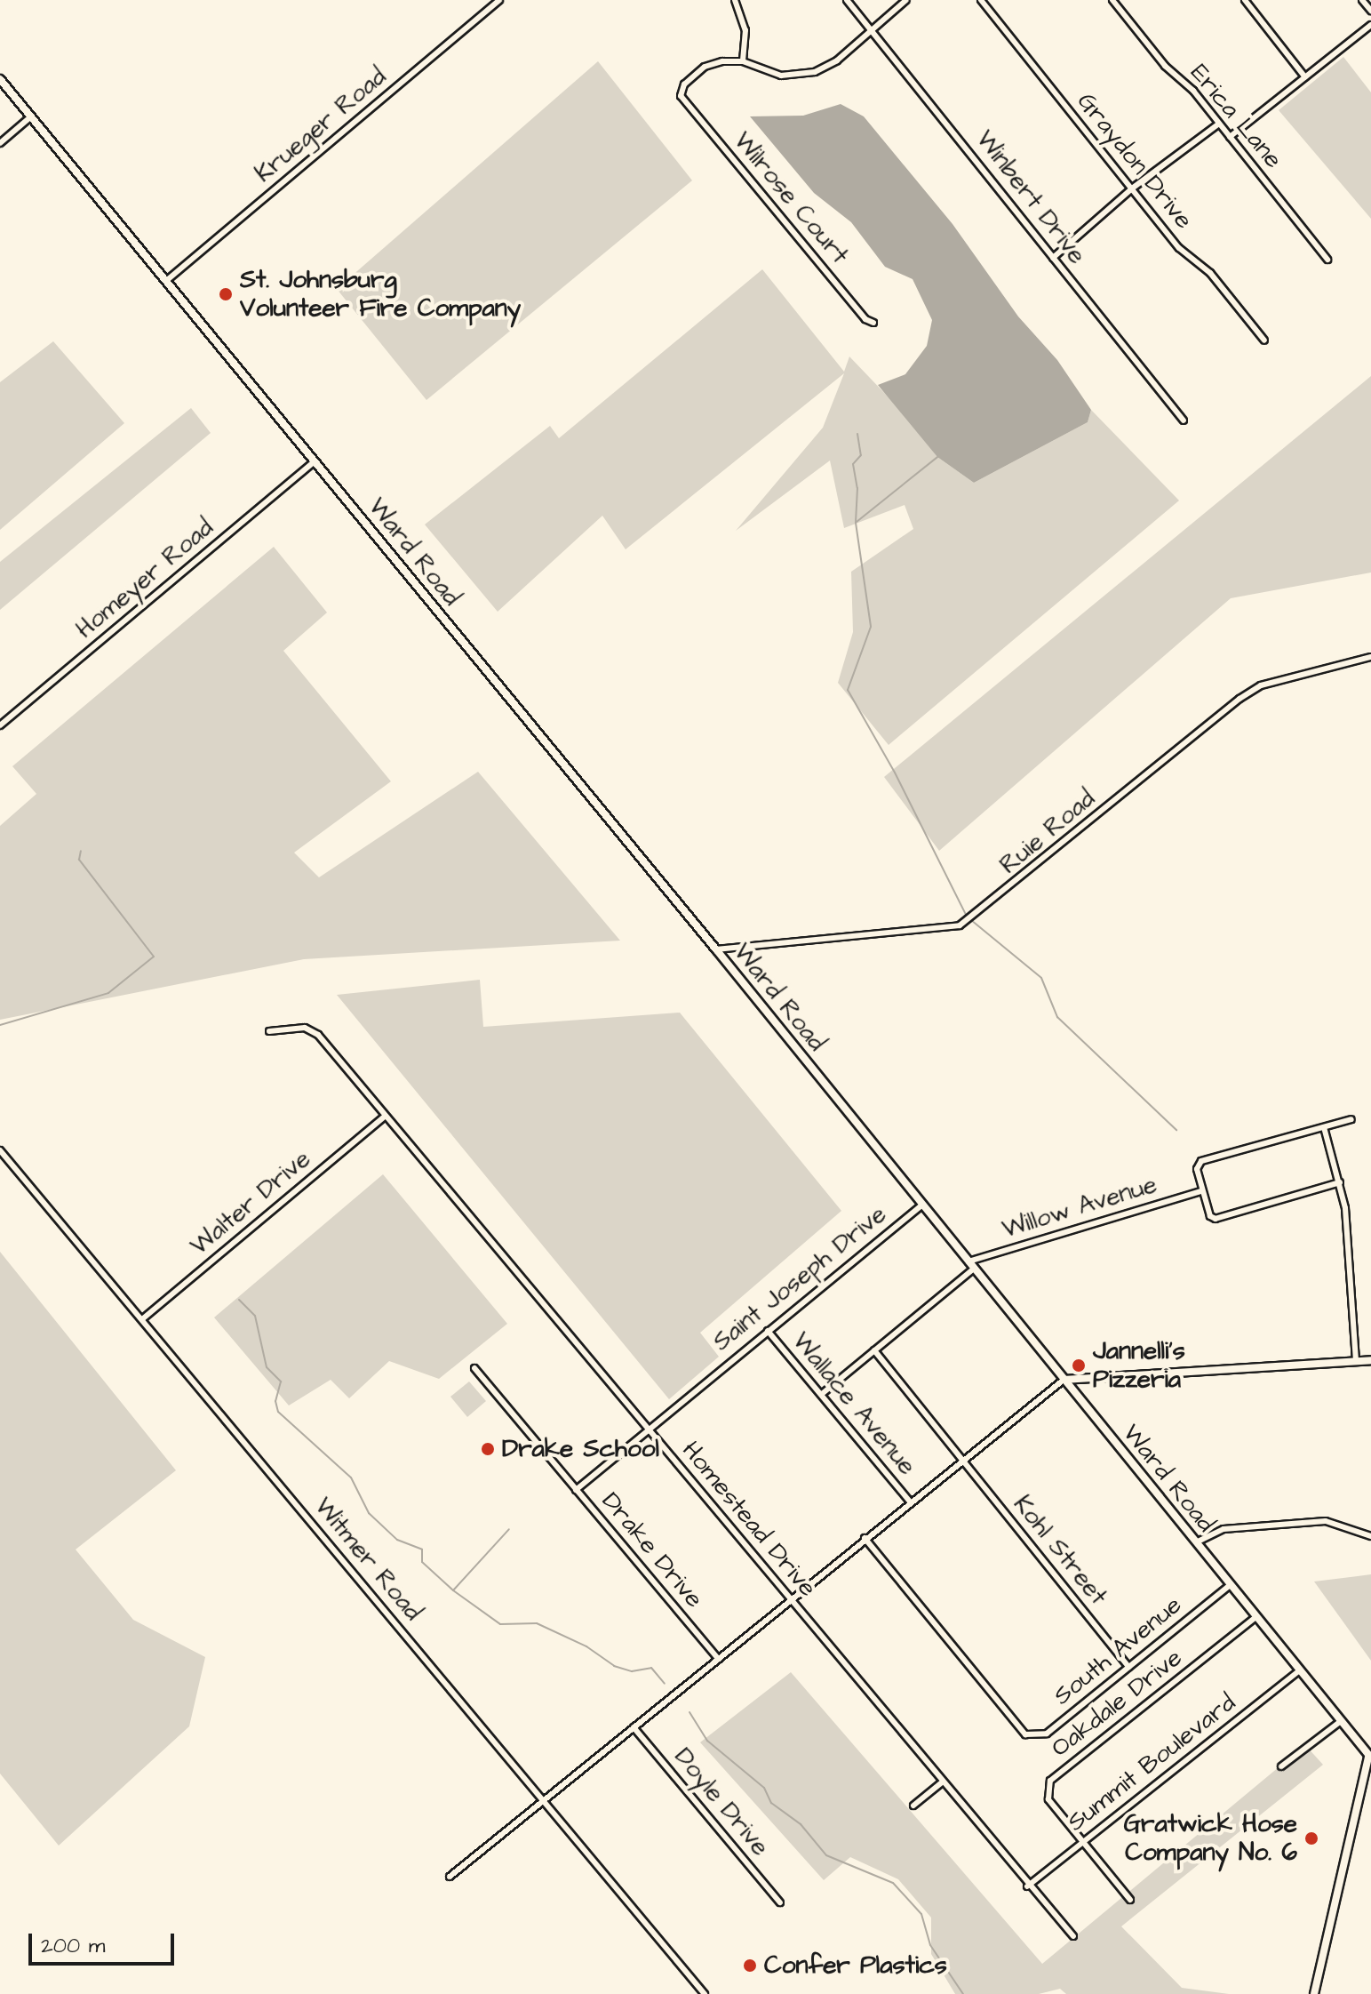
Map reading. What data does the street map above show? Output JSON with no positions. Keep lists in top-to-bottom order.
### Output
{
  "streets": {
    "main road": ["Ward Road"],
    "street": [
      "Erica Lane",
      "Krueger Road",
      "Graydon Drive",
      "Winbert Drive",
      "Wilrose Court",
      "Homeyer Road",
      "Ruie Road",
      "Walter Drive",
      "Willow Avenue",
      "Saint Joseph Drive",
      "Wallace Avenue",
      "Homestead Drive",
      "Drake Drive",
      "Kohl Street",
      "Witmer Road",
      "South Avenue",
      "Oakdale Drive",
      "Summit Boulevard",
      "Doyle Drive"
    ]
  },
  "crossings": [
    ["Krueger Road", "Ward Road"],
    ["Ward Road", "Homeyer Road"],
    ["Ward Road", "Ruie Road"],
    ["Ward Road", "Willow Avenue"],
    ["Ward Road", "Saint Joseph Drive"],
    ["Ward Road", "South Avenue"],
    ["Ward Road", "Oakdale Drive"],
    ["Ward Road", "Summit Boulevard"],
    ["Walter Drive", "Homestead Drive"],
    ["Walter Drive", "Witmer Road"],
    ["Saint Joseph Drive", "Wallace Avenue"],
    ["Saint Joseph Drive", "Homestead Drive"],
    ["Saint Joseph Drive", "Drake Drive"],
    ["Homestead Drive", "Summit Boulevard"],
    ["Kohl Street", "South Avenue"],
    ["Oakdale Drive", "Summit Boulevard"]
  ],
  "places": [
    "St. Johnsburg Volunteer Fire Company",
    "Jannelli's Pizzeria",
    "Drake School",
    "Gratwick Hose Company No. 6",
    "Confer Plastics"
  ],
  "scale_bar": "200 m"
}
